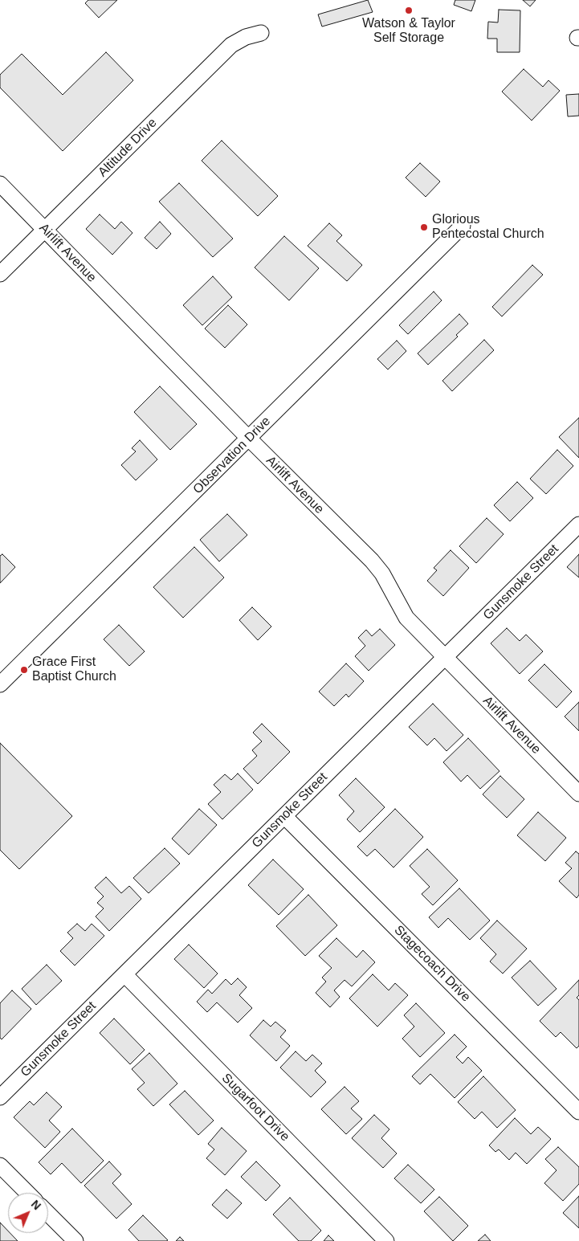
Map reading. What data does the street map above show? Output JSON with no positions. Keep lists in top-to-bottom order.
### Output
{
  "streets": {
    "street": [
      "Altitude Drive",
      "Airlift Avenue",
      "Observation Drive",
      "Gunsmoke Street",
      "Stagecoach Drive",
      "Sugarfoot Drive"
    ]
  },
  "crossings": [
    ["Altitude Drive", "Airlift Avenue"],
    ["Airlift Avenue", "Observation Drive"],
    ["Airlift Avenue", "Gunsmoke Street"],
    ["Gunsmoke Street", "Stagecoach Drive"],
    ["Gunsmoke Street", "Sugarfoot Drive"]
  ],
  "places": ["Watson & Taylor Self Storage", "Glorious Pentecostal Church", "Grace First Baptist Church"],
  "north": "top right"
}
